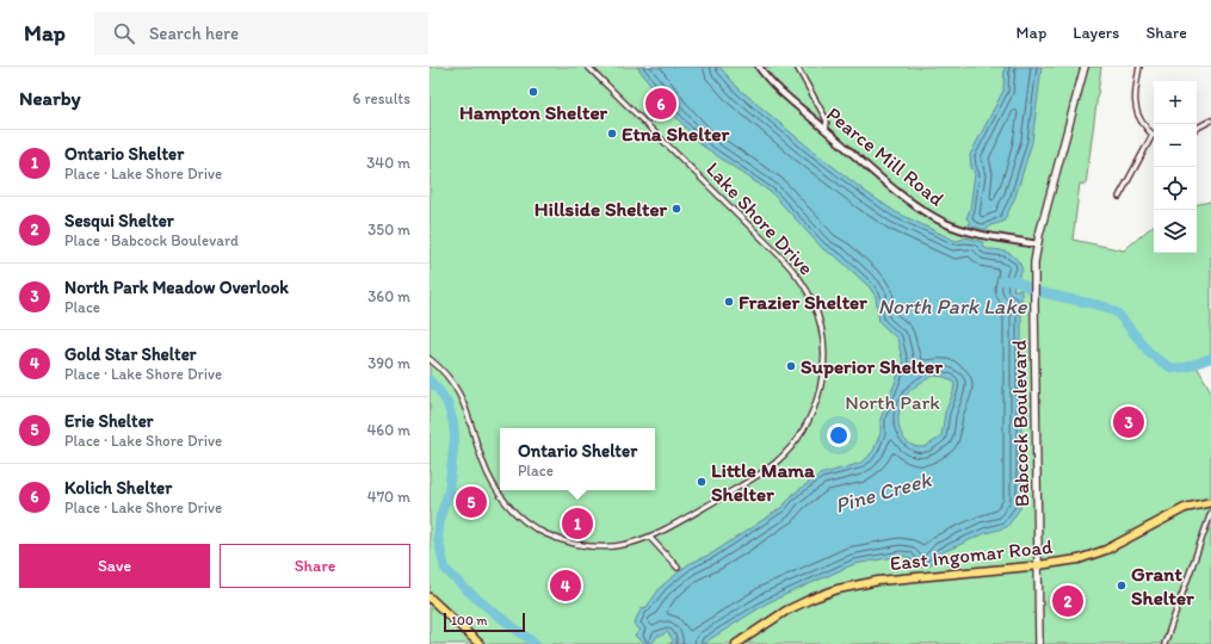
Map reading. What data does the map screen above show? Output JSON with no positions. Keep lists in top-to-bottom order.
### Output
{
  "streets": {
    "main road": ["Babcock Boulevard", "East Ingomar Road"],
    "street": ["Pearce Mill Road", "Lake Shore Drive"]
  },
  "crossings": [
    ["Pearce Mill Road", "Babcock Boulevard"],
    ["Babcock Boulevard", "East Ingomar Road"]
  ],
  "water": ["North Park Lake", "Pine Creek"],
  "parks": ["North Park"],
  "places": [
    "Hampton Shelter",
    "Etna Shelter",
    "Hillside Shelter",
    "Frazier Shelter",
    "Superior Shelter",
    "Little Mama Shelter",
    "Grant Shelter"
  ],
  "scale_bar": "100 m",
  "page": {
    "header": "Map",
    "search": "Search here",
    "nav": ["Map", "Layers", "Share"],
    "heading": ["Nearby", "6 results"],
    "map_buttons": ["+", "−"],
    "pins": [
      "6",
      "3",
      "5",
      "1",
      "4",
      "2"
    ],
    "list": [
      {
        "mark": "1",
        "name": "Ontario Shelter",
        "note": "Place · Lake Shore Drive",
        "value": "340 m"
      },
      {
        "mark": "2",
        "name": "Sesqui Shelter",
        "note": "Place · Babcock Boulevard",
        "value": "350 m"
      },
      {
        "mark": "3",
        "name": "North Park Meadow Overlook",
        "note": "Place",
        "value": "360 m"
      },
      {
        "mark": "4",
        "name": "Gold Star Shelter",
        "note": "Place · Lake Shore Drive",
        "value": "390 m"
      },
      {
        "mark": "5",
        "name": "Erie Shelter",
        "note": "Place · Lake Shore Drive",
        "value": "460 m"
      },
      {
        "mark": "6",
        "name": "Kolich Shelter",
        "note": "Place · Lake Shore Drive",
        "value": "470 m"
      }
    ],
    "popup": ["Ontario Shelter", "Place"],
    "buttons": ["Save", "Share"],
    "scale": "100 m"
  }
}
